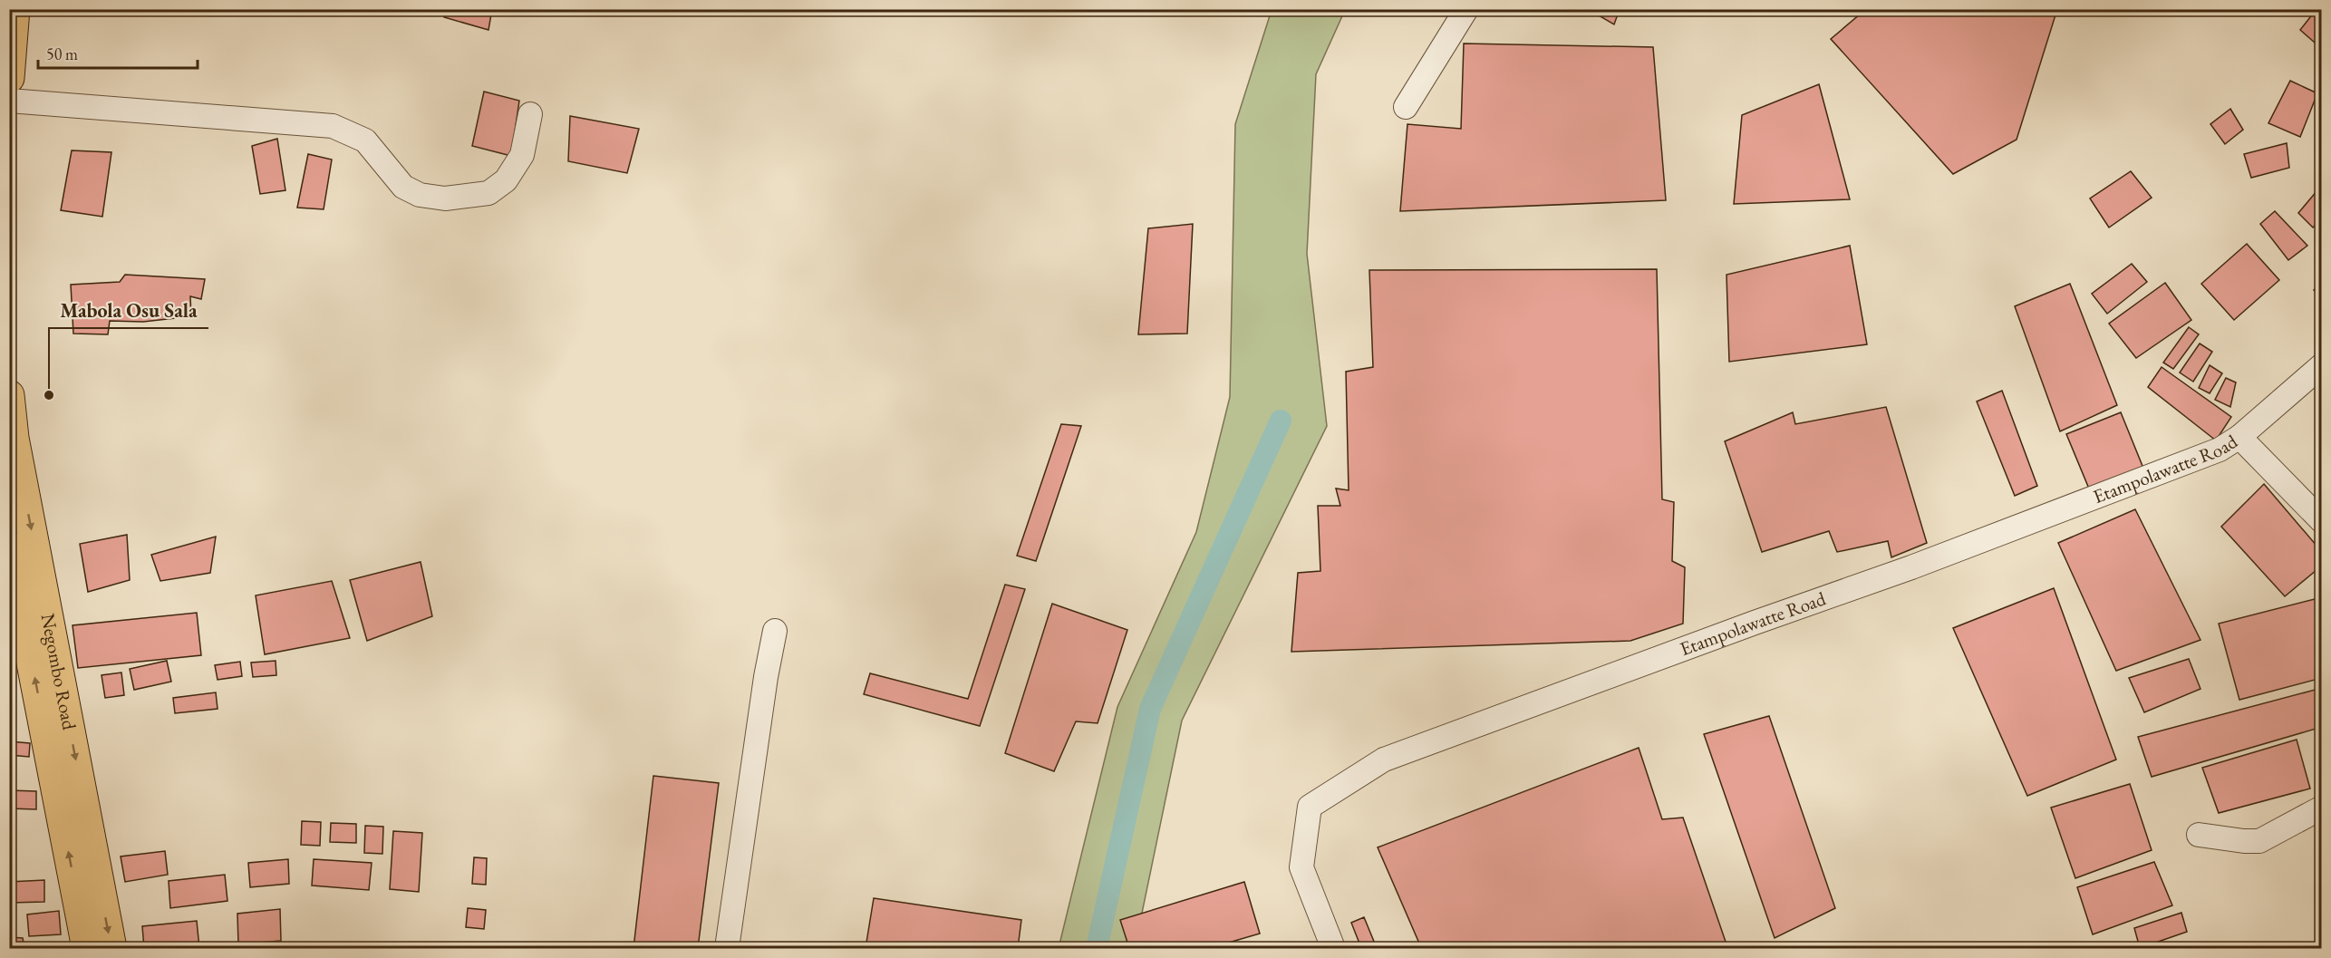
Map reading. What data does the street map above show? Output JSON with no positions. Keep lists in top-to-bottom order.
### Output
{
  "streets": {
    "highway": ["Negombo Road"],
    "street": ["Etampolawatte Road"]
  },
  "places": ["Mabola Osu Sala"],
  "scale_bar": "50 m"
}
